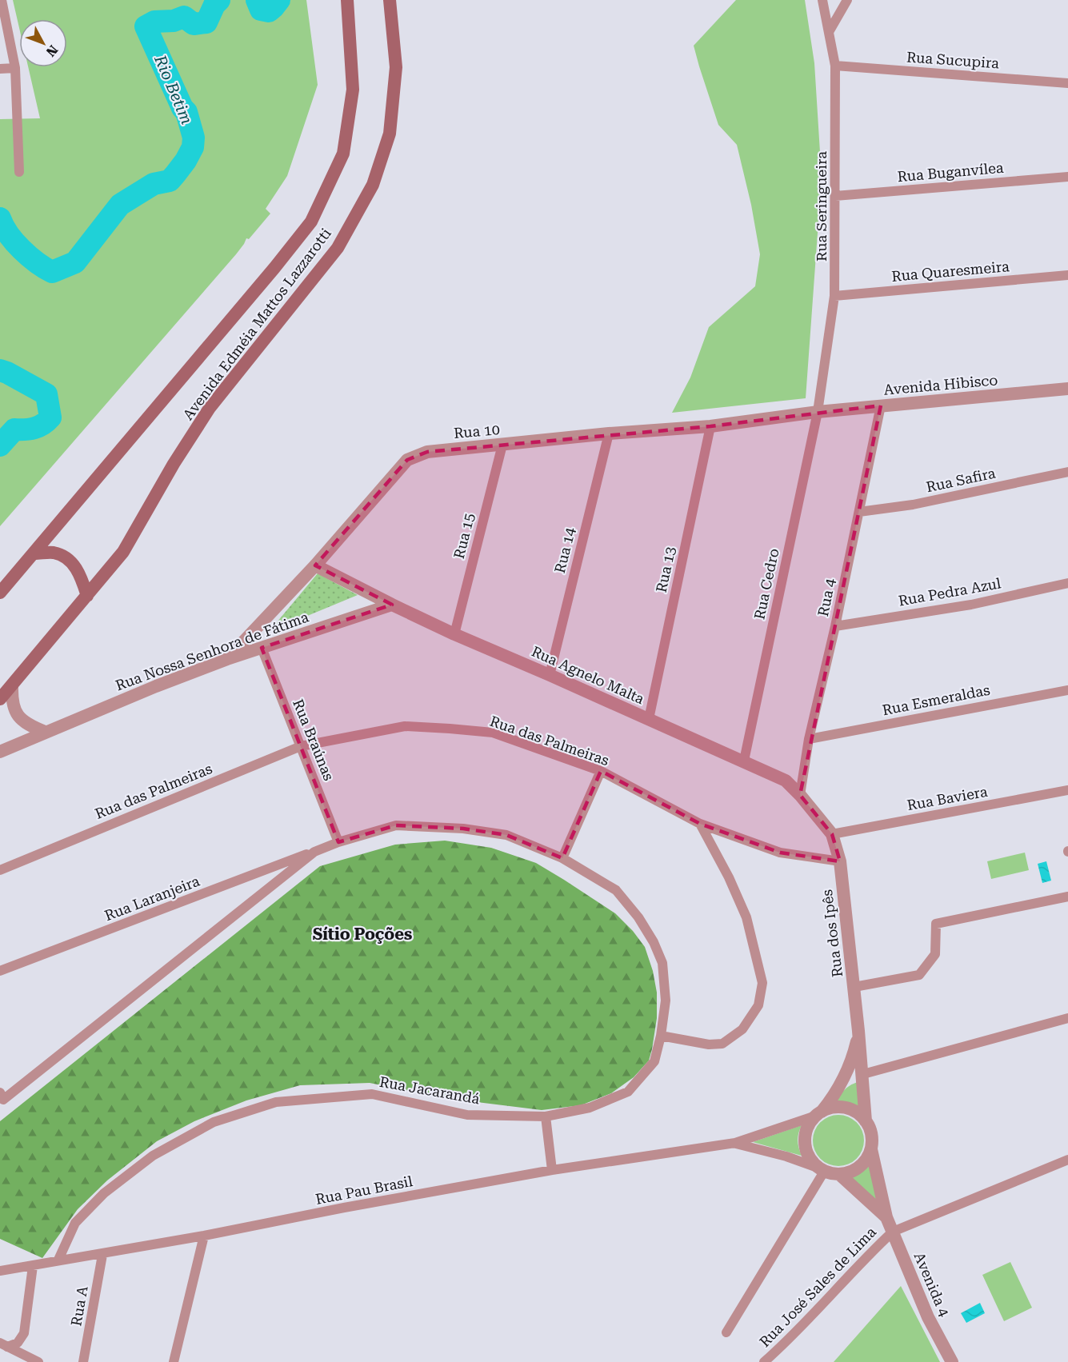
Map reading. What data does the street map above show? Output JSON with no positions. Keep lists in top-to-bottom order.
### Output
{
  "streets": {
    "main road": ["Avenida Edméia Mattos Lazzarotti"],
    "street": [
      "Rua Sucupira",
      "Rua Buganvílea",
      "Rua Seringueira",
      "Rua Quaresmeira",
      "Avenida Hibisco",
      "Rua 10",
      "Rua Safira",
      "Rua 15",
      "Rua 14",
      "Rua 13",
      "Rua Cedro",
      "Rua Pedra Azul",
      "Rua 4",
      "Rua Nossa Senhora de Fátima",
      "Rua Agnelo Malta",
      "Rua Esmeraldas",
      "Rua Braúnas",
      "Rua das Palmeiras",
      "Rua Baviera",
      "Rua Laranjeira",
      "Rua dos Ipês",
      "Rua Jacarandá",
      "Rua Pau Brasil",
      "Avenida 4",
      "Rua José Sales de Lima",
      "Rua A"
    ]
  },
  "crossings": [
    ["Rua Sucupira", "Rua Seringueira"],
    ["Rua Buganvílea", "Rua Seringueira"],
    ["Rua Seringueira", "Rua Quaresmeira"],
    ["Rua Seringueira", "Avenida Hibisco"],
    ["Rua Seringueira", "Rua 10"],
    ["Rua Seringueira", "Rua Cedro"],
    ["Avenida Hibisco", "Rua 10"],
    ["Avenida Hibisco", "Rua Cedro"],
    ["Avenida Hibisco", "Rua 4"],
    ["Rua 10", "Rua 15"],
    ["Rua 10", "Rua 14"],
    ["Rua 10", "Rua 13"],
    ["Rua 10", "Rua Cedro"],
    ["Rua 10", "Rua Nossa Senhora de Fátima"],
    ["Rua 10", "Rua Agnelo Malta"],
    ["Rua Safira", "Rua 4"],
    ["Rua 15", "Rua Agnelo Malta"],
    ["Rua 14", "Rua Agnelo Malta"],
    ["Rua 13", "Rua Agnelo Malta"],
    ["Rua Cedro", "Rua Agnelo Malta"],
    ["Rua Pedra Azul", "Rua 4"],
    ["Rua 4", "Rua Agnelo Malta"],
    ["Rua 4", "Rua Esmeraldas"],
    ["Rua Nossa Senhora de Fátima", "Rua Agnelo Malta"],
    ["Rua Nossa Senhora de Fátima", "Rua Braúnas"],
    ["Rua Agnelo Malta", "Rua Baviera"],
    ["Rua Agnelo Malta", "Rua dos Ipês"],
    ["Rua Braúnas", "Rua das Palmeiras"],
    ["Rua Braúnas", "Rua Jacarandá"],
    ["Rua das Palmeiras", "Rua dos Ipês"],
    ["Rua Baviera", "Rua dos Ipês"],
    ["Rua Laranjeira", "Rua Jacarandá"],
    ["Rua dos Ipês", "Rua Pau Brasil"],
    ["Rua dos Ipês", "Avenida 4"],
    ["Rua Jacarandá", "Rua Pau Brasil"],
    ["Rua Pau Brasil", "Avenida 4"],
    ["Rua Pau Brasil", "Rua A"],
    ["Avenida 4", "Rua José Sales de Lima"]
  ],
  "districts": ["Sítio Poções"],
  "water": ["Rio Betim"],
  "north": "bottom right"
}
